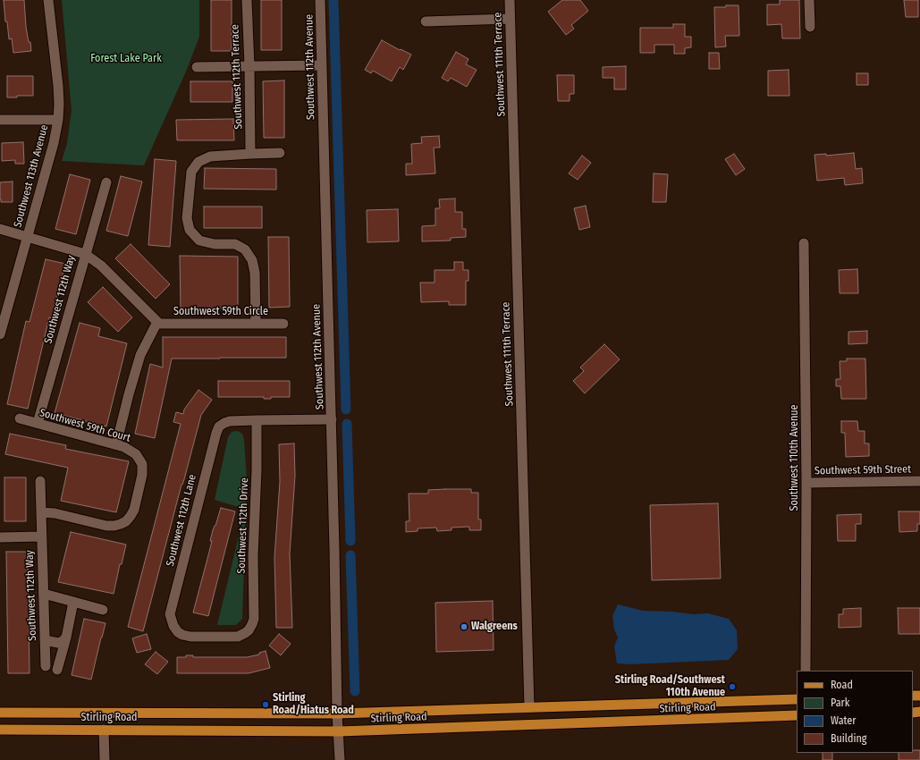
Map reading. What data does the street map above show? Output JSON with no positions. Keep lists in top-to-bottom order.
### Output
{
  "streets": {
    "main road": ["Stirling Road"],
    "street": [
      "Southwest 111th Terrace",
      "Southwest 112th Avenue",
      "Southwest 112th Terrace",
      "Southwest 113th Avenue",
      "Southwest 112th Way",
      "Southwest 59th Circle",
      "Southwest 59th Court",
      "Southwest 110th Avenue",
      "Southwest 59th Street",
      "Southwest 112th Lane",
      "Southwest 112th Drive"
    ]
  },
  "crossings": [
    ["Southwest 111th Terrace", "Stirling Road"],
    ["Southwest 112th Avenue", "Stirling Road"],
    ["Southwest 112th Way", "Southwest 59th Court"],
    ["Southwest 110th Avenue", "Southwest 59th Street"],
    ["Southwest 112th Lane", "Southwest 112th Drive"]
  ],
  "parks": ["Forest Lake Park"],
  "places": ["Walgreens", "Stirling Road/Southwest 110th Avenue", "Stirling Road/Hiatus Road"],
  "legend": [
    "Road",
    "Park",
    "Water",
    "Building"
  ]
}
